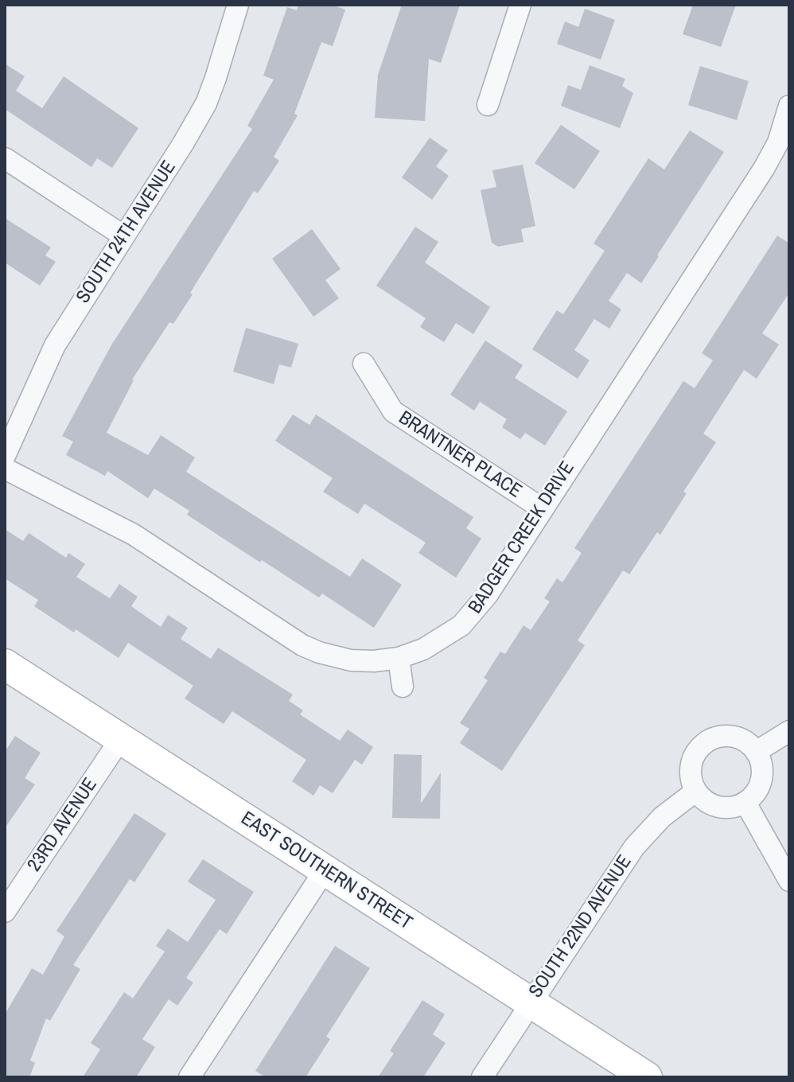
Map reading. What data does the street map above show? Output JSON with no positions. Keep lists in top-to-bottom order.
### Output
{
  "streets": {
    "street": [
      "SOUTH 24TH AVENUE",
      "BRANTNER PLACE",
      "BADGER CREEK DRIVE",
      "23RD AVENUE",
      "EAST SOUTHERN STREET",
      "SOUTH 22ND AVENUE"
    ]
  },
  "crossings": [
    ["BRANTNER PLACE", "BADGER CREEK DRIVE"],
    ["23RD AVENUE", "EAST SOUTHERN STREET"],
    ["EAST SOUTHERN STREET", "SOUTH 22ND AVENUE"]
  ]
}
